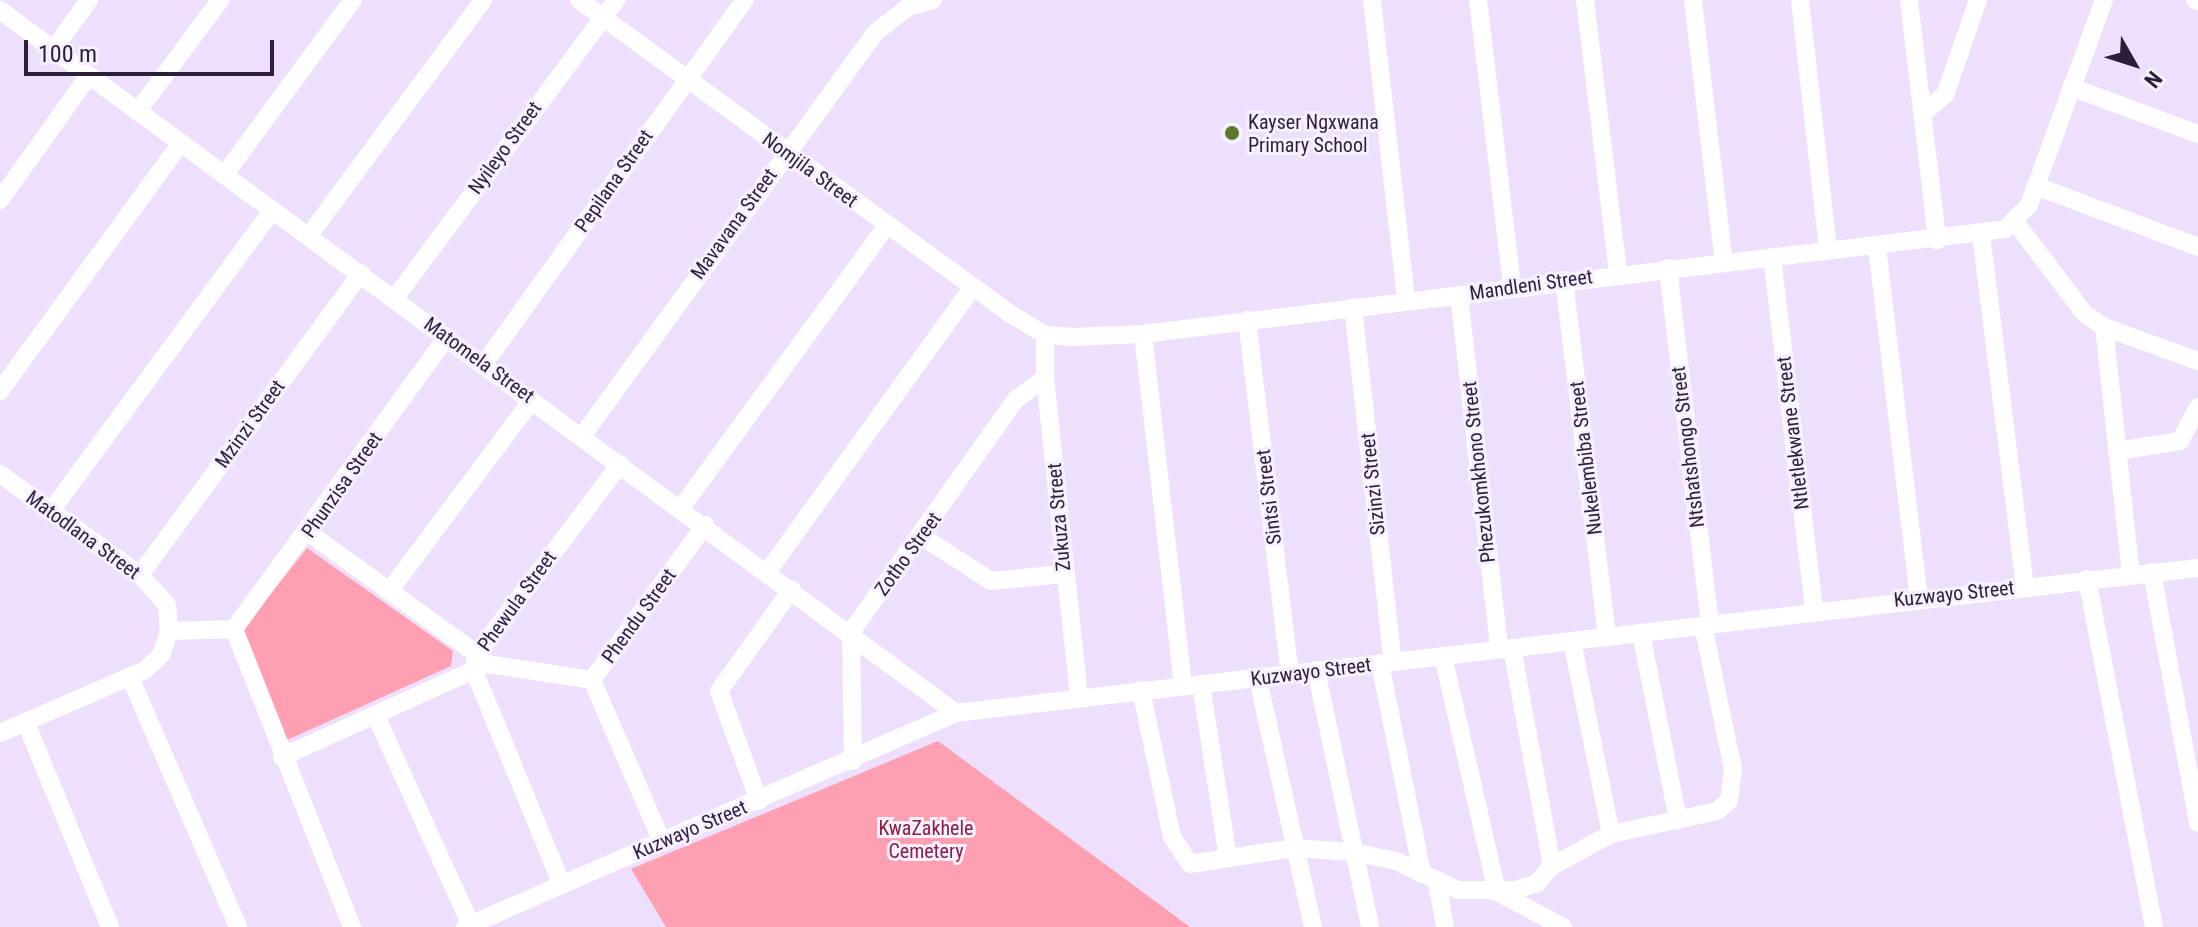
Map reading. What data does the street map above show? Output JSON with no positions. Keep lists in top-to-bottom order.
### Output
{
  "streets": {
    "street": [
      "Nyileyo Street",
      "Nomjila Street",
      "Pepilana Street",
      "Mavavana Street",
      "Mandleni Street",
      "Matomela Street",
      "Mzinzi Street",
      "Ntletlekwane Street",
      "Ntshatshongo Street",
      "Nukelembiba Street",
      "Phezukomkhono Street",
      "Sizinzi Street",
      "Phunzisa Street",
      "Sintsi Street",
      "Zukuza Street",
      "Matodlana Street",
      "Zotho Street",
      "Kuzwayo Street",
      "Phewula Street",
      "Phendu Street"
    ]
  },
  "crossings": [
    ["Nyileyo Street", "Nomjila Street"],
    ["Nyileyo Street", "Matomela Street"],
    ["Nomjila Street", "Pepilana Street"],
    ["Nomjila Street", "Mavavana Street"],
    ["Nomjila Street", "Mandleni Street"],
    ["Nomjila Street", "Zukuza Street"],
    ["Pepilana Street", "Matomela Street"],
    ["Mavavana Street", "Matomela Street"],
    ["Mandleni Street", "Ntletlekwane Street"],
    ["Mandleni Street", "Ntshatshongo Street"],
    ["Mandleni Street", "Nukelembiba Street"],
    ["Mandleni Street", "Phezukomkhono Street"],
    ["Mandleni Street", "Sizinzi Street"],
    ["Mandleni Street", "Sintsi Street"],
    ["Mandleni Street", "Zukuza Street"],
    ["Matomela Street", "Mzinzi Street"],
    ["Matomela Street", "Phunzisa Street"],
    ["Matomela Street", "Zotho Street"],
    ["Matomela Street", "Kuzwayo Street"],
    ["Matomela Street", "Phewula Street"],
    ["Matomela Street", "Phendu Street"],
    ["Mzinzi Street", "Matodlana Street"],
    ["Ntletlekwane Street", "Kuzwayo Street"],
    ["Ntshatshongo Street", "Phezukomkhono Street"],
    ["Ntshatshongo Street", "Kuzwayo Street"],
    ["Nukelembiba Street", "Kuzwayo Street"],
    ["Phezukomkhono Street", "Kuzwayo Street"],
    ["Sizinzi Street", "Kuzwayo Street"],
    ["Sintsi Street", "Kuzwayo Street"],
    ["Zukuza Street", "Zotho Street"],
    ["Zukuza Street", "Kuzwayo Street"],
    ["Kuzwayo Street", "Phewula Street"],
    ["Kuzwayo Street", "Phendu Street"]
  ],
  "parks": ["KwaZakhele Cemetery"],
  "places": ["Kayser Ngxwana Primary School"],
  "scale_bar": "100 m",
  "north": "bottom right"
}
